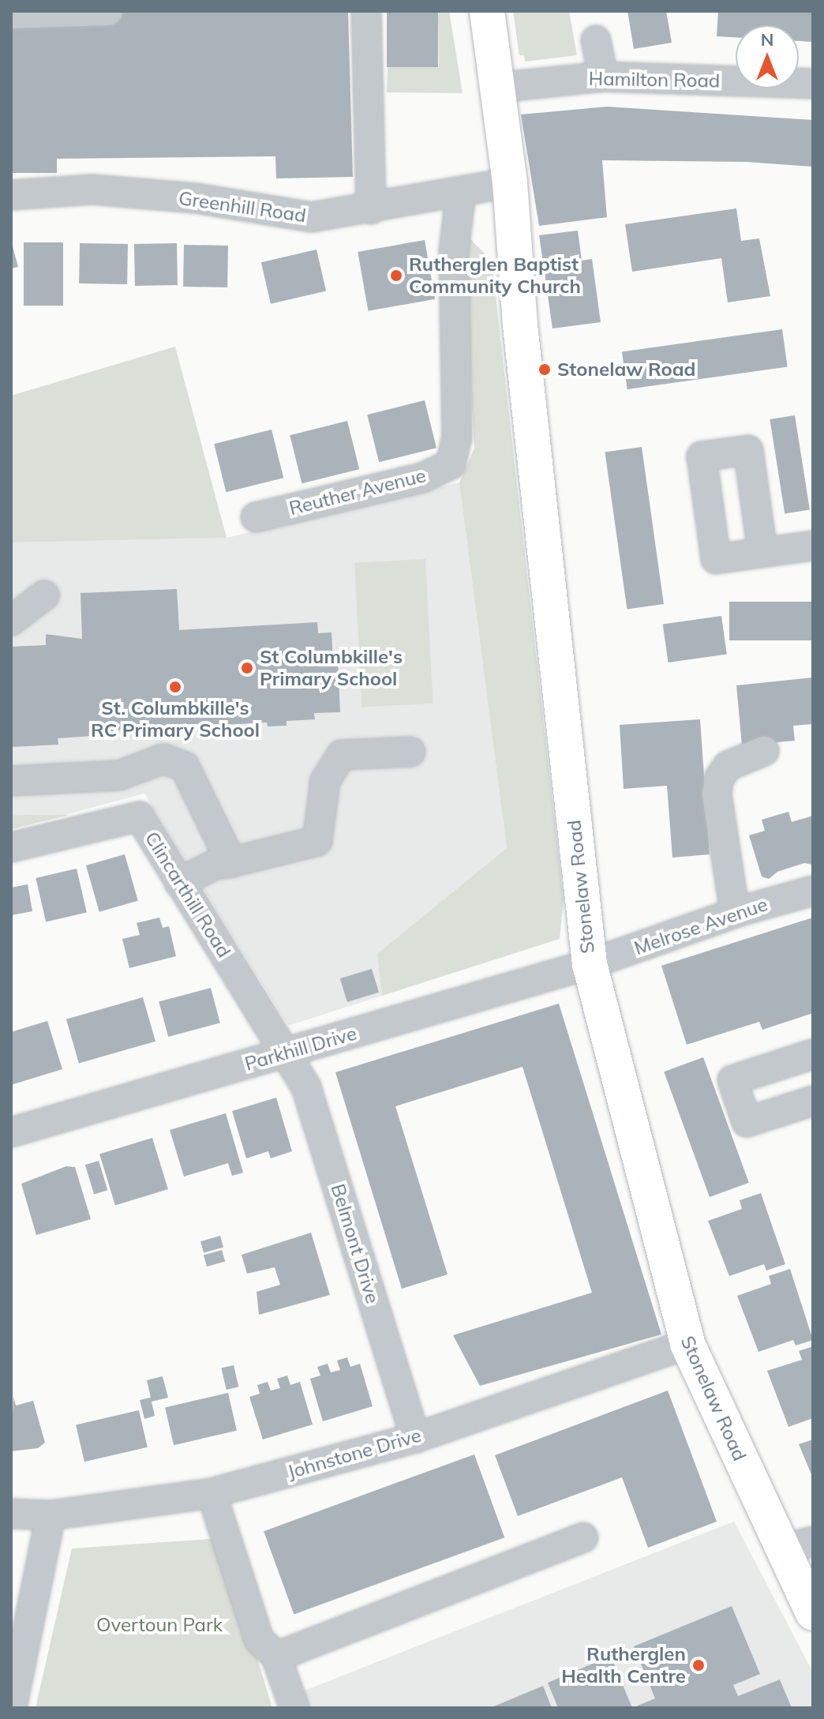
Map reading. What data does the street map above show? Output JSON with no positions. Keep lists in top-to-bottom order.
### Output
{
  "streets": {
    "main road": ["Stonelaw Road"],
    "street": [
      "Hamilton Road",
      "Greenhill Road",
      "Reuther Avenue",
      "Clincarthill Road",
      "Melrose Avenue",
      "Parkhill Drive",
      "Belmont Drive",
      "Johnstone Drive"
    ]
  },
  "crossings": [
    ["Hamilton Road", "Stonelaw Road"],
    ["Greenhill Road", "Reuther Avenue"],
    ["Greenhill Road", "Stonelaw Road"],
    ["Stonelaw Road", "Melrose Avenue"],
    ["Stonelaw Road", "Parkhill Drive"],
    ["Stonelaw Road", "Johnstone Drive"],
    ["Clincarthill Road", "Parkhill Drive"],
    ["Clincarthill Road", "Belmont Drive"],
    ["Melrose Avenue", "Parkhill Drive"],
    ["Parkhill Drive", "Belmont Drive"],
    ["Belmont Drive", "Johnstone Drive"]
  ],
  "parks": ["Overtoun Park"],
  "places": [
    "Rutherglen Baptist Community Church",
    "Stonelaw Road",
    "St Columbkille's Primary School",
    "St. Columbkille's RC Primary School",
    "Rutherglen Health Centre"
  ],
  "north": "top"
}
